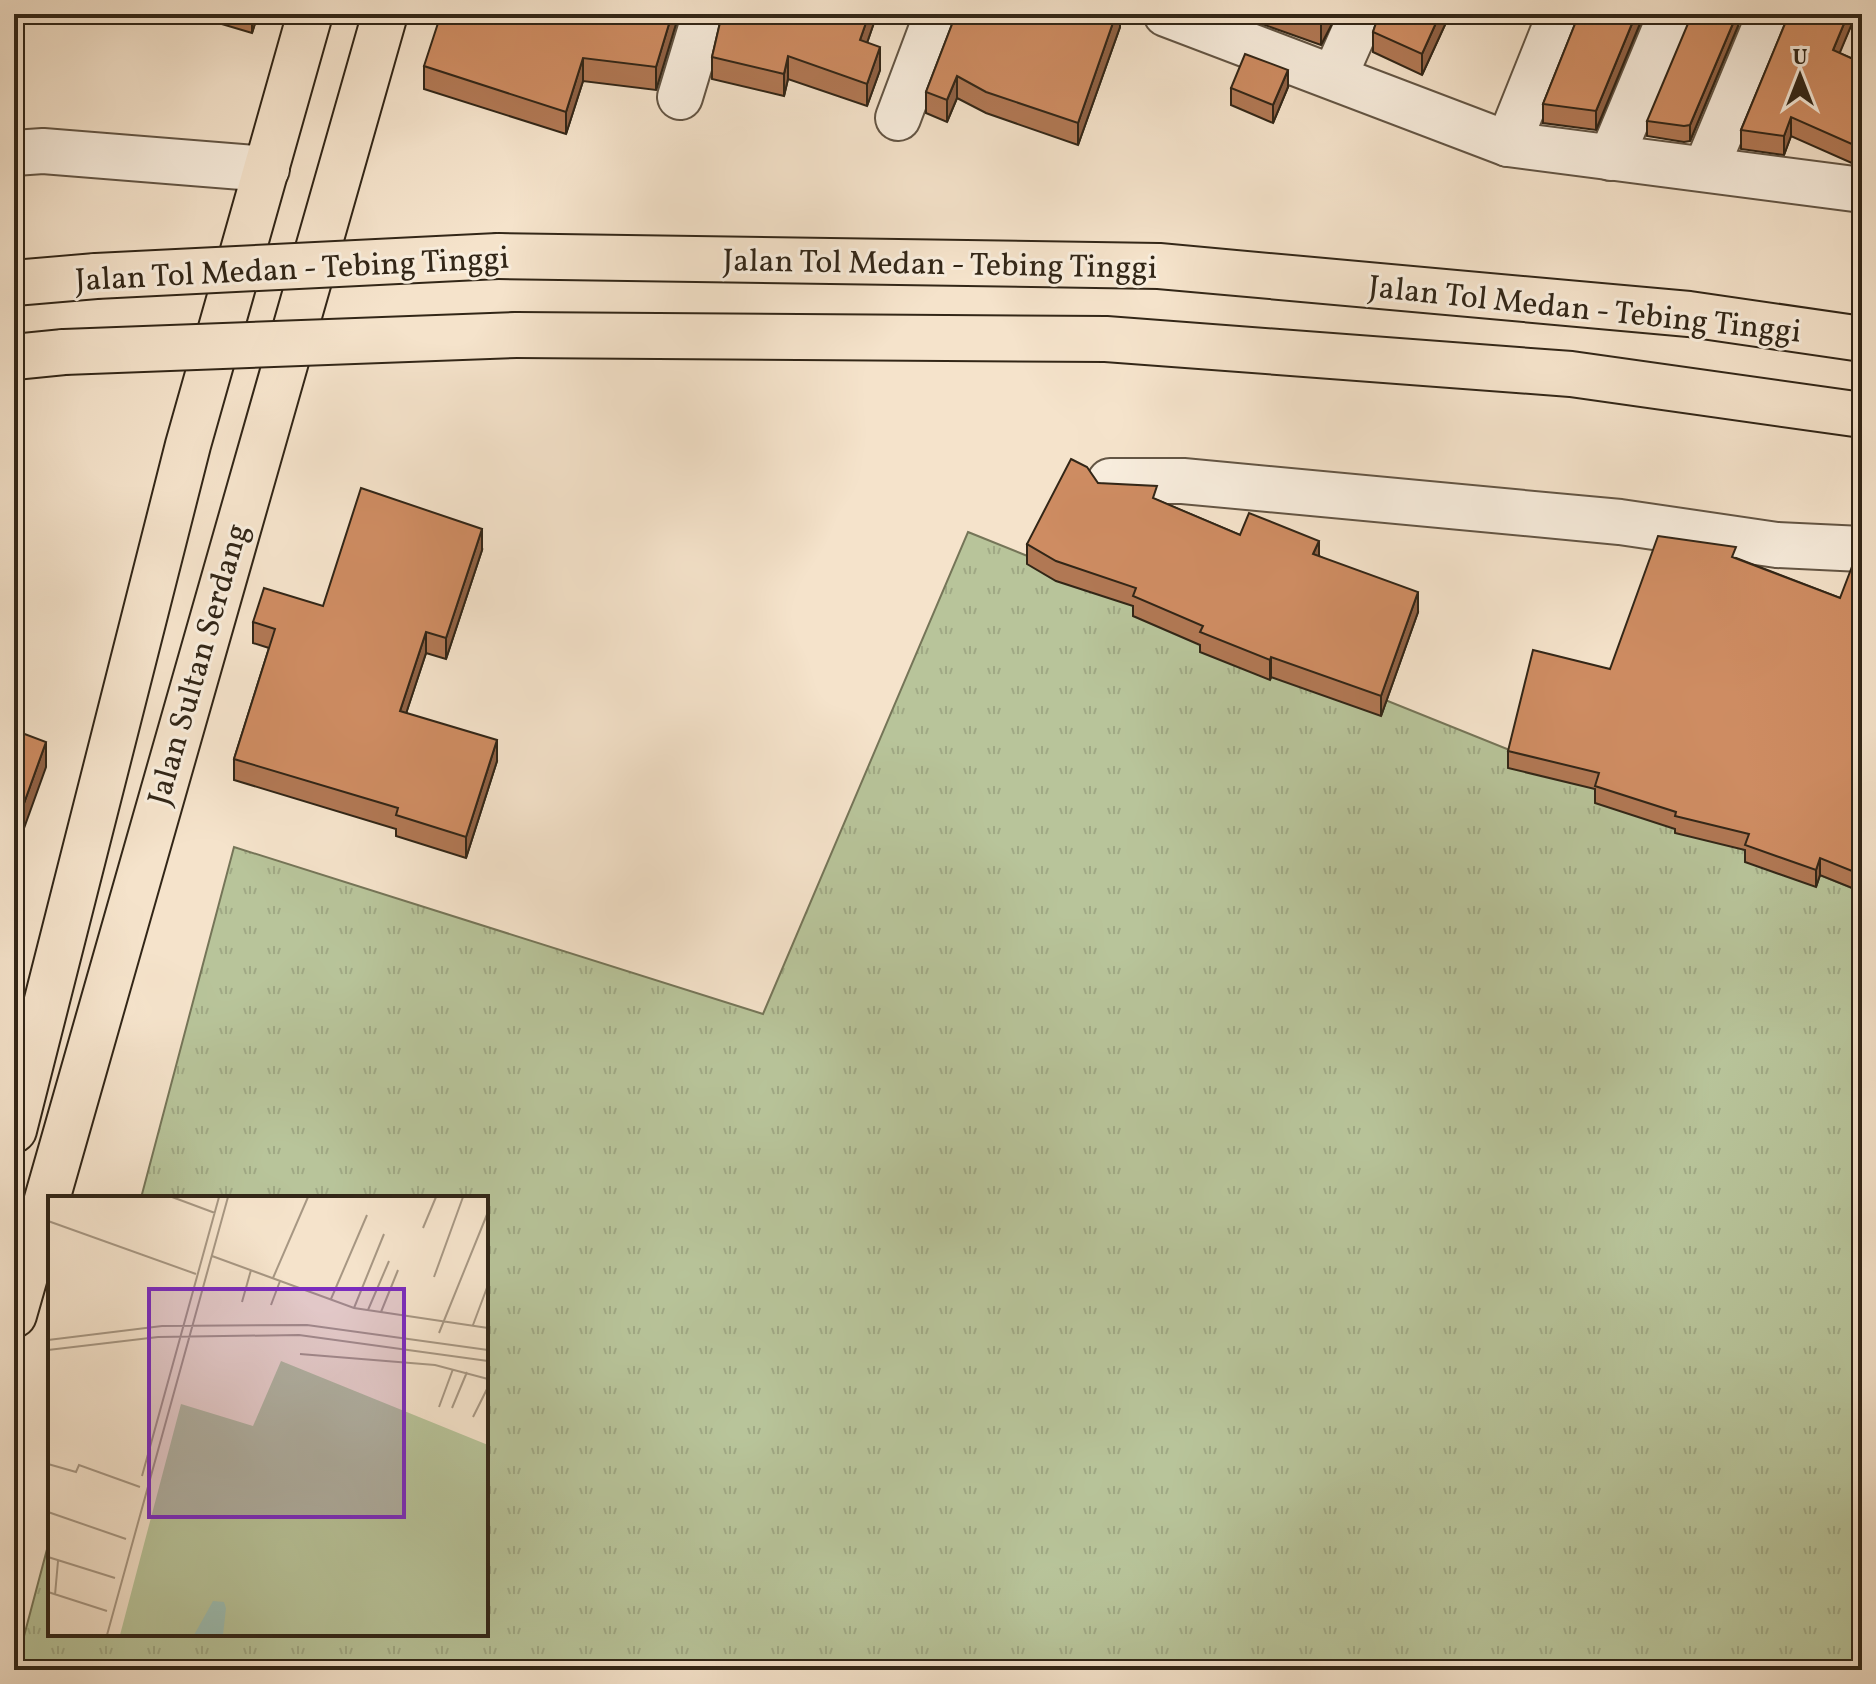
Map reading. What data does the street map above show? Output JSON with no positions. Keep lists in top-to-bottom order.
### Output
{
  "streets": {
    "highway": ["Jalan Tol Medan - Tebing Tinggi", "Jalan Sultan Serdang"]
  },
  "north": "top"
}
